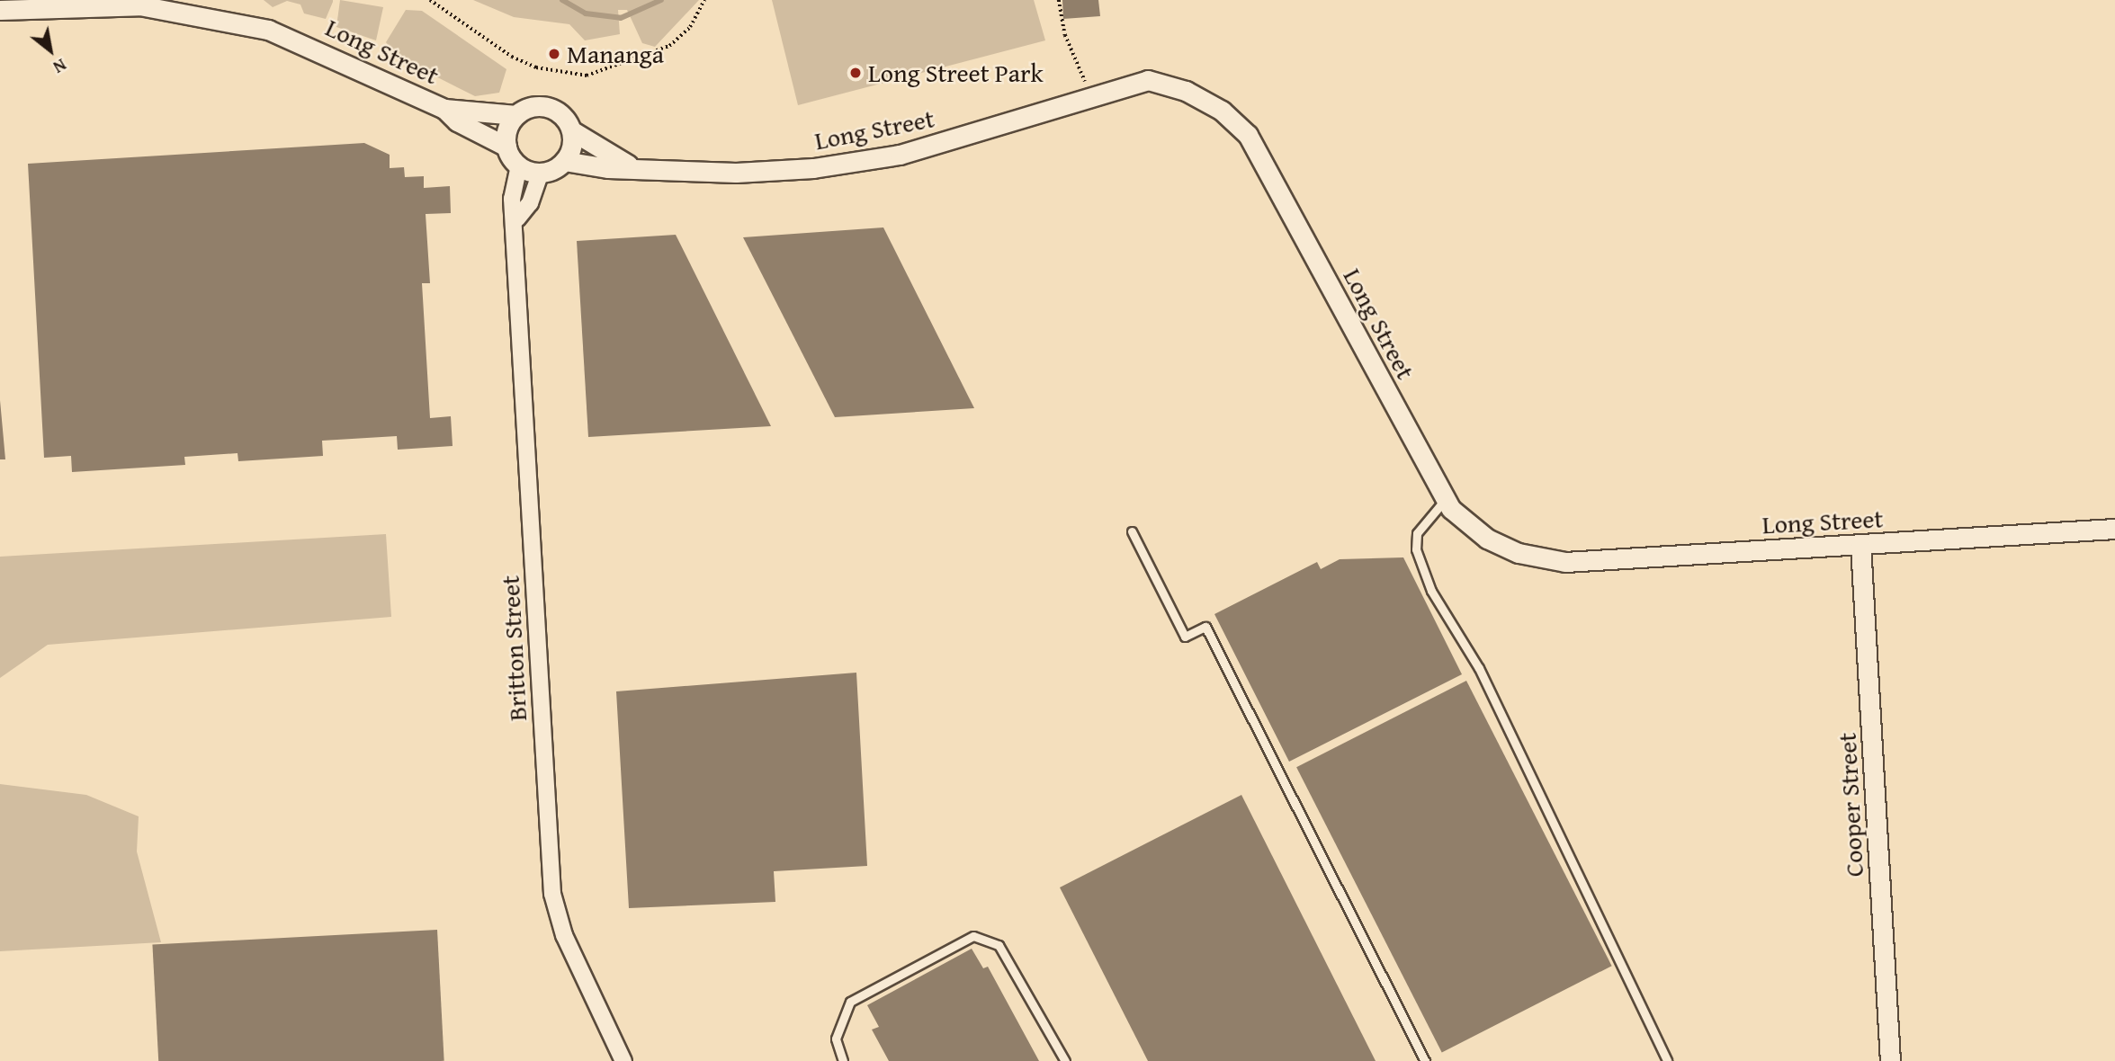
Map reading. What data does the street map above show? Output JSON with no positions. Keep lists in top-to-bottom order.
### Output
{
  "streets": {
    "street": ["Long Street", "Britton Street", "Cooper Street"]
  },
  "crossings": [
    ["Long Street", "Britton Street"],
    ["Long Street", "Cooper Street"]
  ],
  "places": ["Mananga", "Long Street Park"],
  "north": "bottom right"
}
